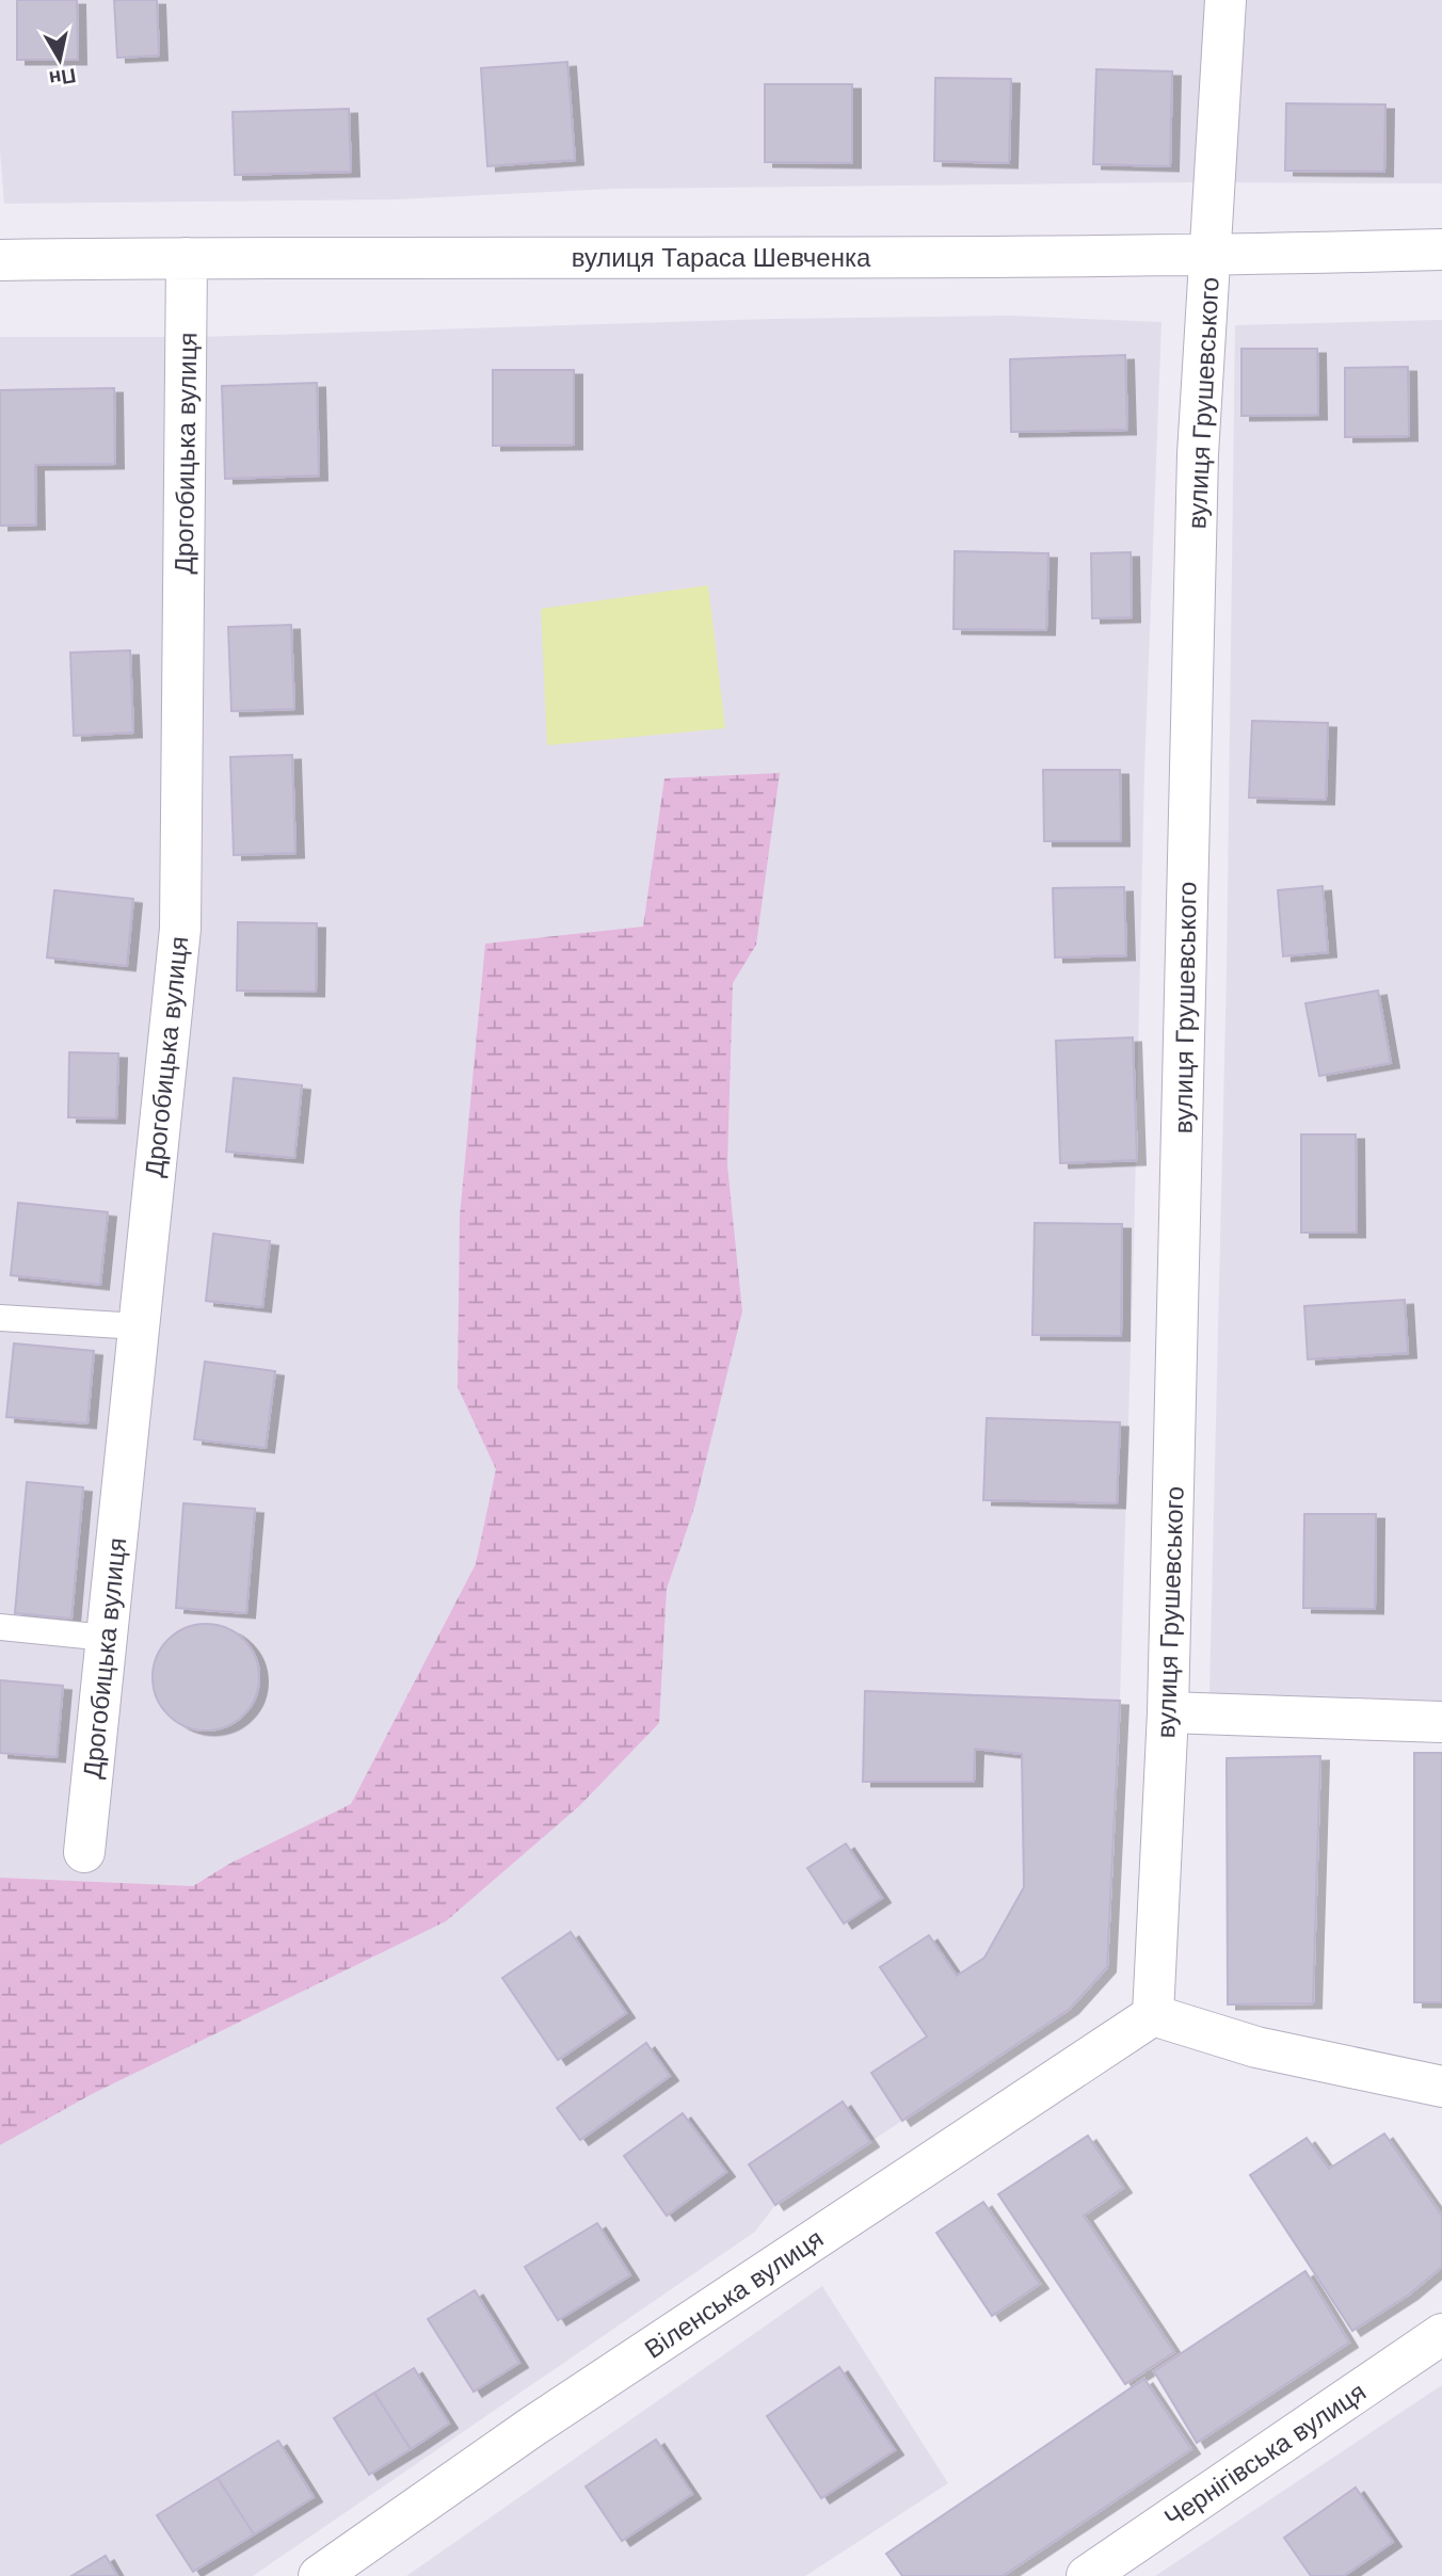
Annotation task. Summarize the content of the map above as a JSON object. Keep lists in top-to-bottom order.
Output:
{
  "streets": {
    "street": [
      "вулиця Тараса Шевченка",
      "вулиця Грушевського",
      "Дрогобицька вулиця",
      "Віленська вулиця",
      "Чернігівська вулиця"
    ]
  },
  "crossings": [
    ["вулиця Тараса Шевченка", "вулиця Грушевського"],
    ["вулиця Тараса Шевченка", "Дрогобицька вулиця"],
    ["вулиця Грушевського", "Віленська вулиця"]
  ],
  "north": "bottom"
}
